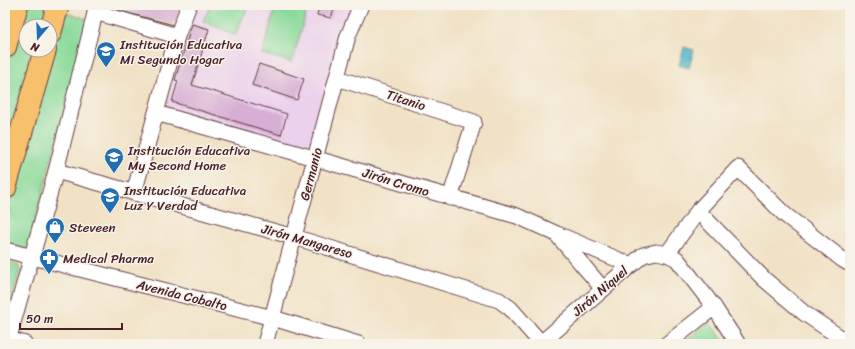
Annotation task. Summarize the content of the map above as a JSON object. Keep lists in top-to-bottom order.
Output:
{
  "streets": {
    "street": [
      "Titanio",
      "Germanio",
      "Jirón Cromo",
      "Jirón Mangareso",
      "Jirón Niquel",
      "Avenida Cobalto"
    ]
  },
  "crossings": [
    ["Titanio", "Germanio"],
    ["Titanio", "Jirón Cromo"],
    ["Germanio", "Jirón Cromo"],
    ["Germanio", "Jirón Mangareso"],
    ["Germanio", "Avenida Cobalto"],
    ["Jirón Cromo", "Jirón Niquel"],
    ["Jirón Mangareso", "Jirón Niquel"]
  ],
  "places": {
    "school or university": ["Institución Educativa Mi Segundo Hogar", "Institución Educativa My Second Home", "Institución Educativa Luz Y Verdad"],
    "shop": ["Steveen"],
    "pharmacy": ["Medical Pharma"]
  },
  "scale_bar": "50 m",
  "north": "bottom"
}
